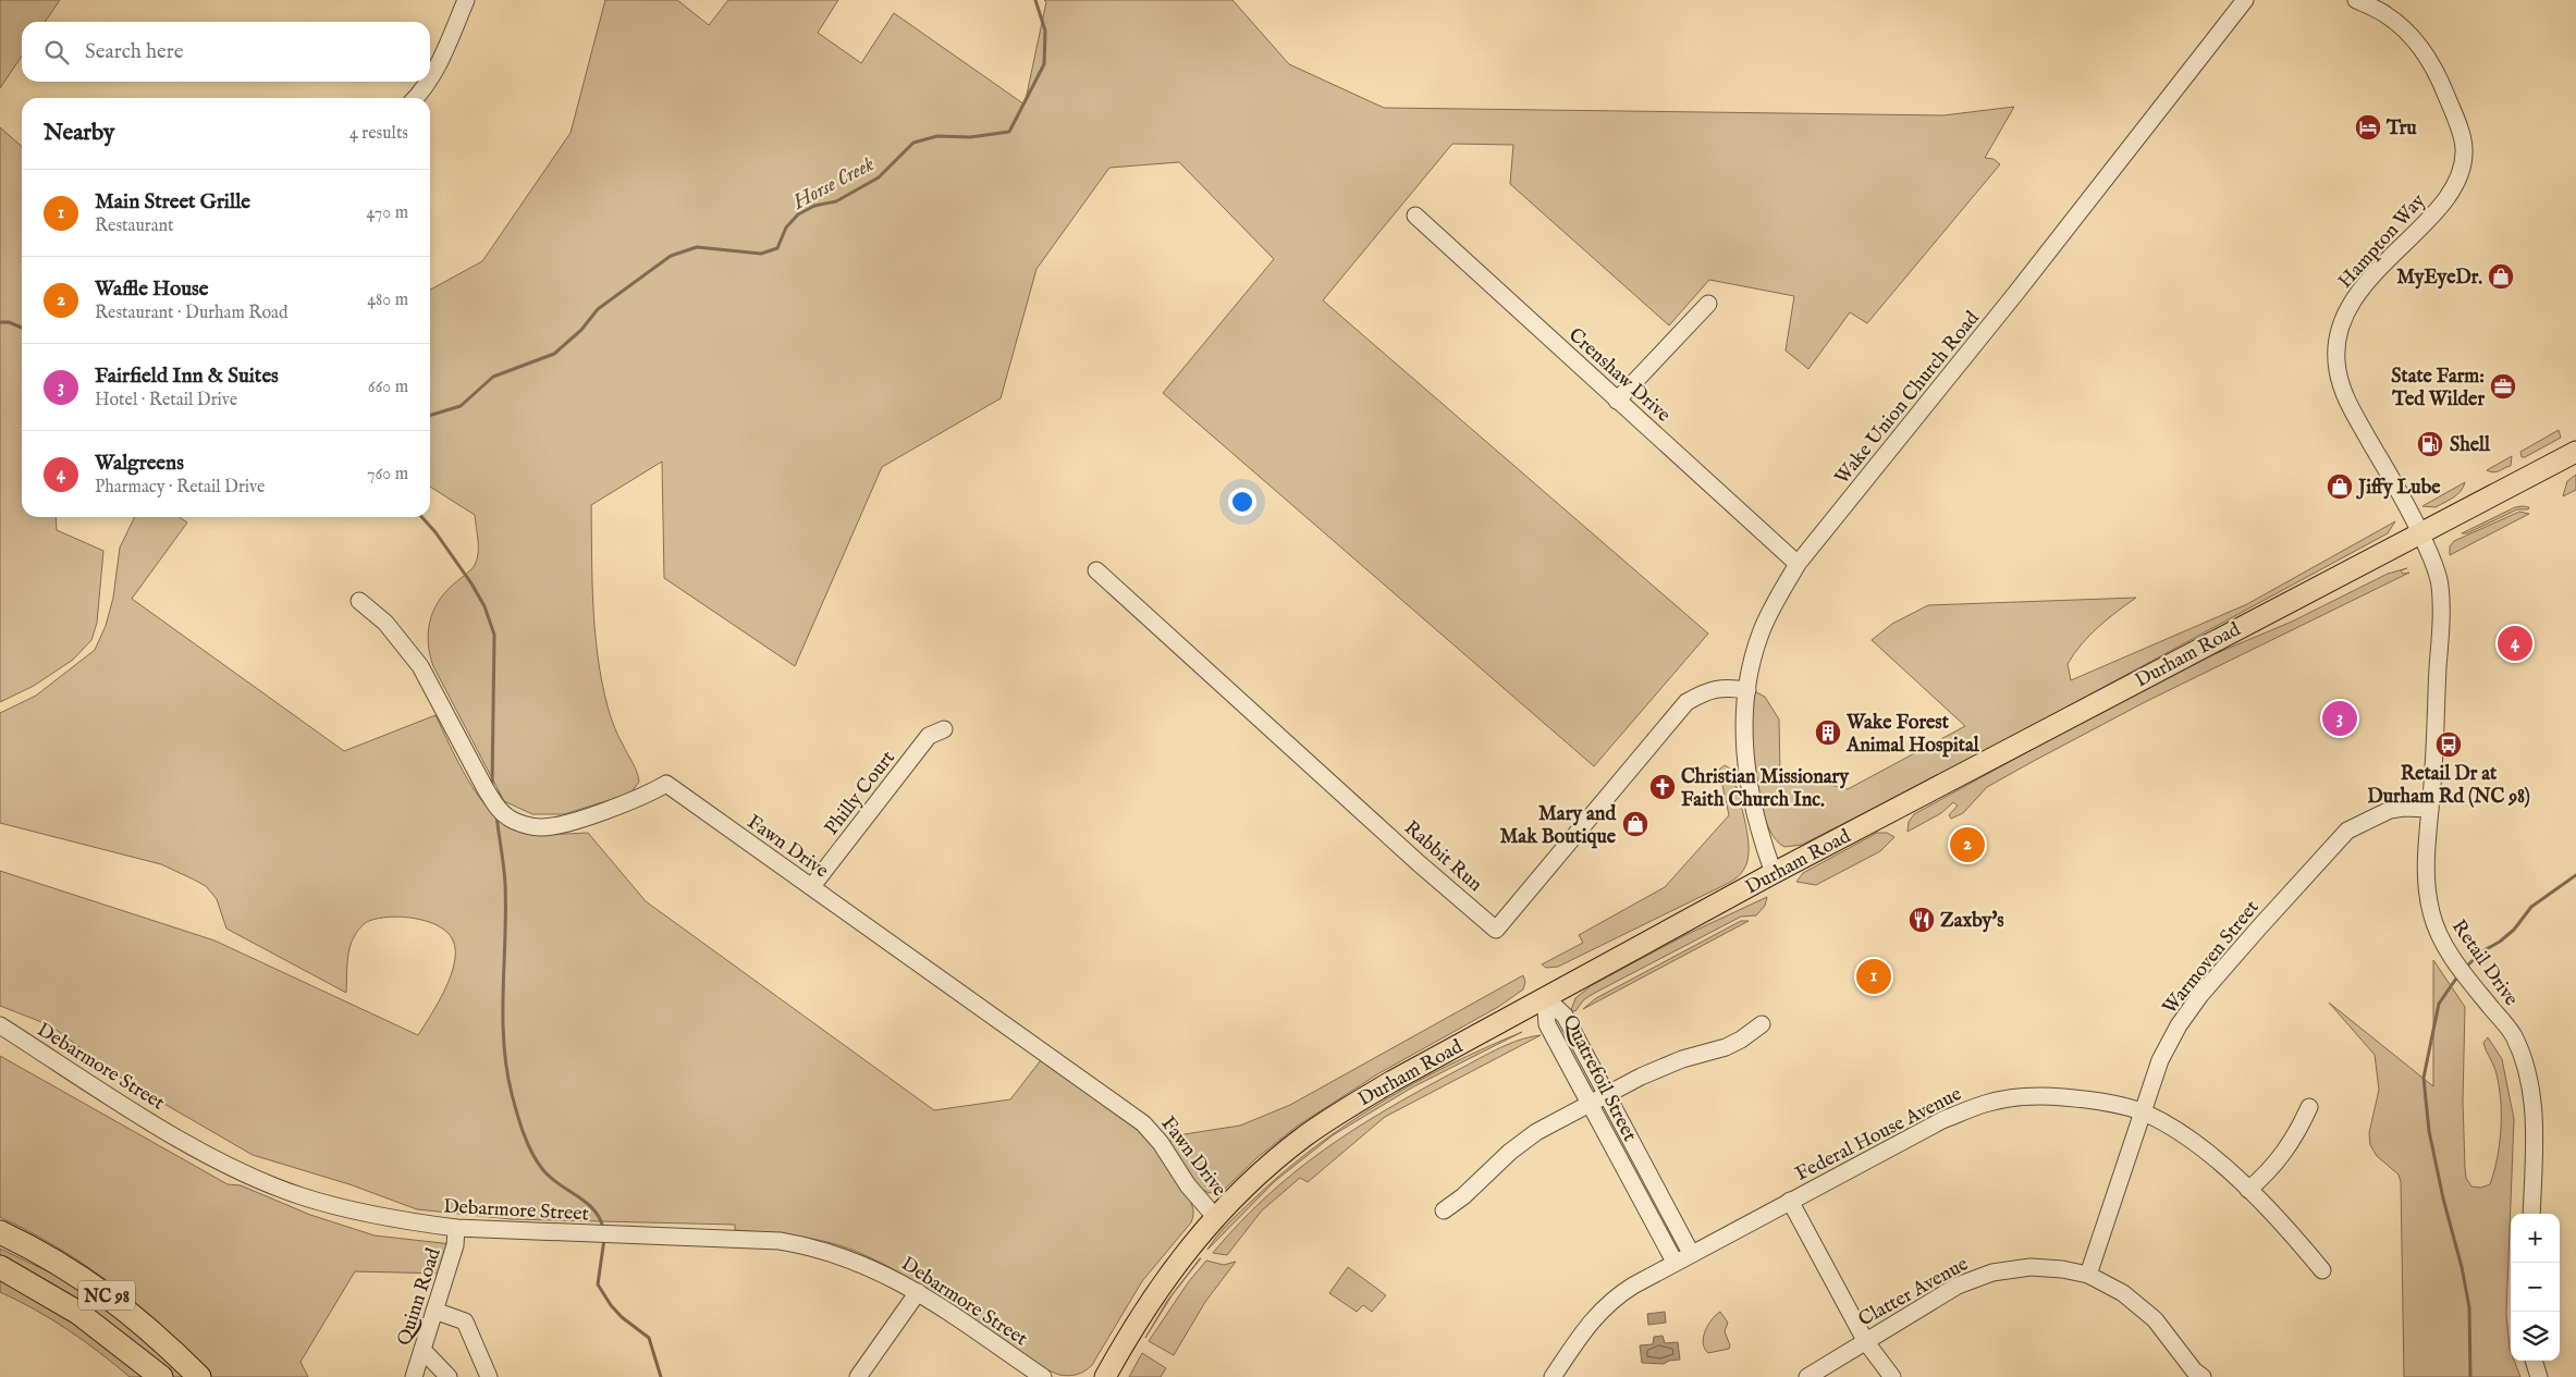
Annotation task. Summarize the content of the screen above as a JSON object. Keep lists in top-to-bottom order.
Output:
{
  "streets": {
    "highway": ["NC 98"],
    "main road": ["Durham Road"],
    "street": [
      "Hampton Way",
      "Crenshaw Drive",
      "Wake Union Church Road",
      "Philly Court",
      "Fawn Drive",
      "Rabbit Run",
      "Warmoven Street",
      "Retail Drive",
      "Debarmore Street",
      "Quatrefoil Street",
      "Federal House Avenue",
      "Clatter Avenue",
      "Quinn Road"
    ]
  },
  "crossings": [
    ["Hampton Way", "Durham Road"],
    ["Hampton Way", "Retail Drive"],
    ["Crenshaw Drive", "Wake Union Church Road"],
    ["Wake Union Church Road", "Durham Road"],
    ["Wake Union Church Road", "Rabbit Run"],
    ["Durham Road", "Fawn Drive"],
    ["Durham Road", "Retail Drive"],
    ["Durham Road", "Quatrefoil Street"],
    ["Philly Court", "Fawn Drive"],
    ["Warmoven Street", "Retail Drive"],
    ["Warmoven Street", "Federal House Avenue"],
    ["Warmoven Street", "Clatter Avenue"],
    ["Debarmore Street", "Quinn Road"],
    ["Quatrefoil Street", "Federal House Avenue"]
  ],
  "water": ["Horse Creek"],
  "places": {
    "hotel": ["Tru"],
    "shop": ["MyEyeDr.", "Jiffy Lube", "Mary and Mak Boutique"],
    "office": ["State Farm: Ted Wilder"],
    "fuel station": ["Shell"],
    "building": ["Wake Forest Animal Hospital"],
    "bus stop": ["Retail Dr at Durham Rd (NC 98)"],
    "church": ["Christian Missionary Faith Church Inc."],
    "restaurant": ["Zaxby's"]
  },
  "page": {
    "search": "Search here",
    "heading": ["Nearby", "4 results"],
    "list": [
      {
        "mark": "1",
        "name": "Main Street Grille",
        "note": "Restaurant",
        "value": "470 m"
      },
      {
        "mark": "2",
        "name": "Waffle House",
        "note": "Restaurant · Durham Road",
        "value": "480 m"
      },
      {
        "mark": "3",
        "name": "Fairfield Inn & Suites",
        "note": "Hotel · Retail Drive",
        "value": "660 m"
      },
      {
        "mark": "4",
        "name": "Walgreens",
        "note": "Pharmacy · Retail Drive",
        "value": "760 m"
      }
    ],
    "pins": [
      "4",
      "3",
      "2",
      "1"
    ],
    "map_buttons": ["+", "−"]
  }
}
